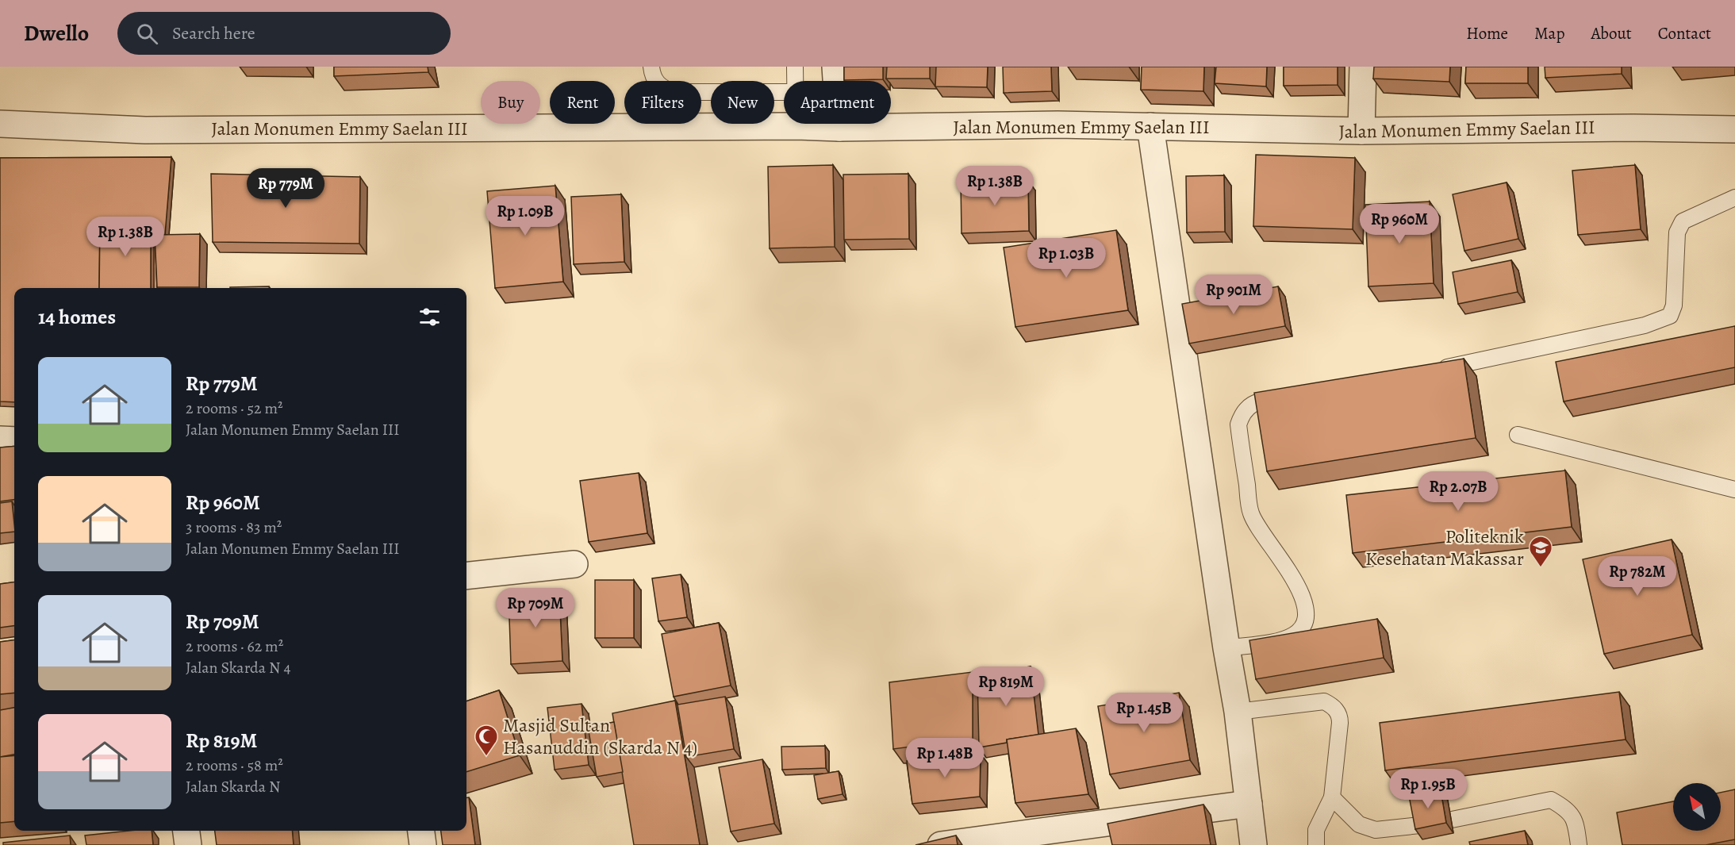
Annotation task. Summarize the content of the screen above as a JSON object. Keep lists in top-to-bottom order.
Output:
{
  "streets": {
    "street": ["Jalan Monumen Emmy Saelan III"]
  },
  "places": {
    "school or university": ["Politeknik Kesehatan Makassar"],
    "mosque": ["Masjid Sultan Hasanuddin (Skarda N 4)"]
  },
  "north": "top left",
  "page": {
    "header": "Dwello",
    "search": "Search here",
    "nav": [
      "Home",
      "Map",
      "About",
      "Contact"
    ],
    "chip": [
      "Buy",
      "Rent",
      "Filters",
      "New",
      "Apartment"
    ],
    "price": [
      "Rp 1.38B",
      "Rp 779M",
      "Rp 1.09B",
      "Rp 960M",
      "Rp 1.38B",
      "Rp 1.03B",
      "Rp 901M",
      "Rp 2.07B",
      "Rp 782M",
      "Rp 709M",
      "Rp 819M",
      "Rp 1.45B",
      "Rp 1.48B",
      "Rp 1.95B"
    ],
    "heading": "14 homes",
    "list": [
      {
        "name": "Rp 779M",
        "note": "2 rooms · 52 m² · Jalan Monumen Emmy Saelan III"
      },
      {
        "name": "Rp 960M",
        "note": "3 rooms · 83 m² · Jalan Monumen Emmy Saelan III"
      },
      {
        "name": "Rp 709M",
        "note": "2 rooms · 62 m² · Jalan Skarda N 4"
      },
      {
        "name": "Rp 819M",
        "note": "2 rooms · 58 m² · Jalan Skarda N"
      }
    ]
  }
}
